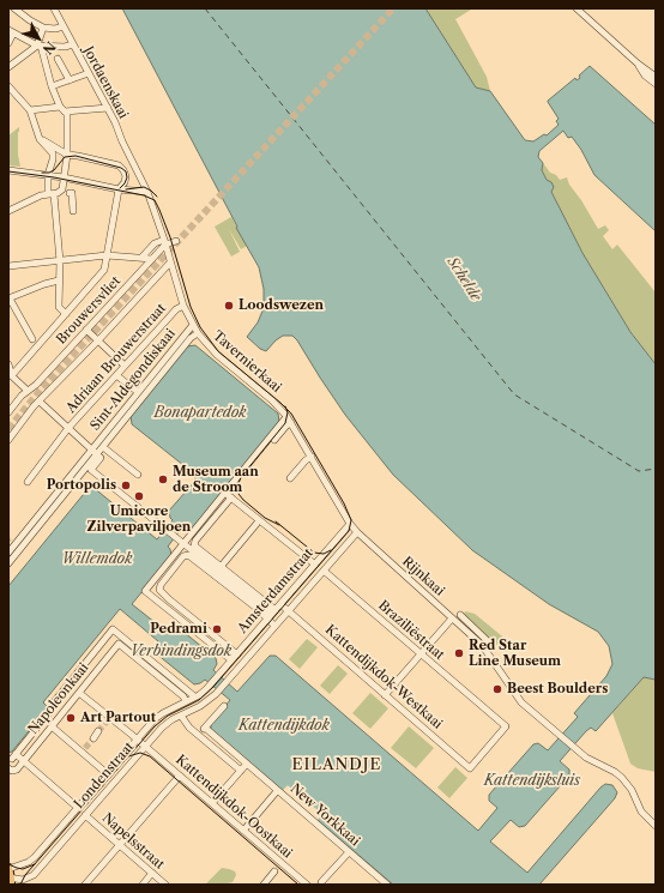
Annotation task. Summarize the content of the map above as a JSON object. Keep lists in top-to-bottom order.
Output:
{
  "streets": {
    "street": [
      "Jordaenskaai",
      "Brouwersvliet",
      "Adriaan Brouwerstraat",
      "Tavernierkaai",
      "Sint-Aldegondiskaai",
      "Rijnkaai",
      "Amsterdamstraat",
      "Braziliëstraat",
      "Kattendijkdok-Westkaai",
      "Napoleonkaai",
      "Londenstraat",
      "Kattendijkdok-Oostkaai",
      "New Yorkkaai",
      "Napelsstraat"
    ]
  },
  "crossings": [
    ["Jordaenskaai", "Tavernierkaai"],
    ["Brouwersvliet", "Tavernierkaai"],
    ["Adriaan Brouwerstraat", "Tavernierkaai"],
    ["Tavernierkaai", "Sint-Aldegondiskaai"],
    ["Tavernierkaai", "Rijnkaai"],
    ["Rijnkaai", "Amsterdamstraat"],
    ["Amsterdamstraat", "Braziliëstraat"],
    ["Amsterdamstraat", "Kattendijkdok-Westkaai"],
    ["Amsterdamstraat", "Londenstraat"],
    ["Braziliëstraat", "Kattendijkdok-Westkaai"],
    ["Napoleonkaai", "Londenstraat"],
    ["Napoleonkaai", "Kattendijkdok-Oostkaai"],
    ["Londenstraat", "Kattendijkdok-Oostkaai"],
    ["Londenstraat", "New Yorkkaai"],
    ["Londenstraat", "Napelsstraat"]
  ],
  "districts": ["EILANDJE"],
  "water": [
    "Schelde",
    "Bonapartedok",
    "Willemdok",
    "Verbindingsdok",
    "Kattendijkdok",
    "Kattendijksluis"
  ],
  "places": [
    "Loodswezen",
    "Museum aan de Stroom",
    "Portopolis",
    "Umicore Zilverpaviljoen",
    "Pedrami",
    "Red Star Line Museum",
    "Beest Boulders",
    "Art Partout"
  ],
  "north": "bottom right"
}
